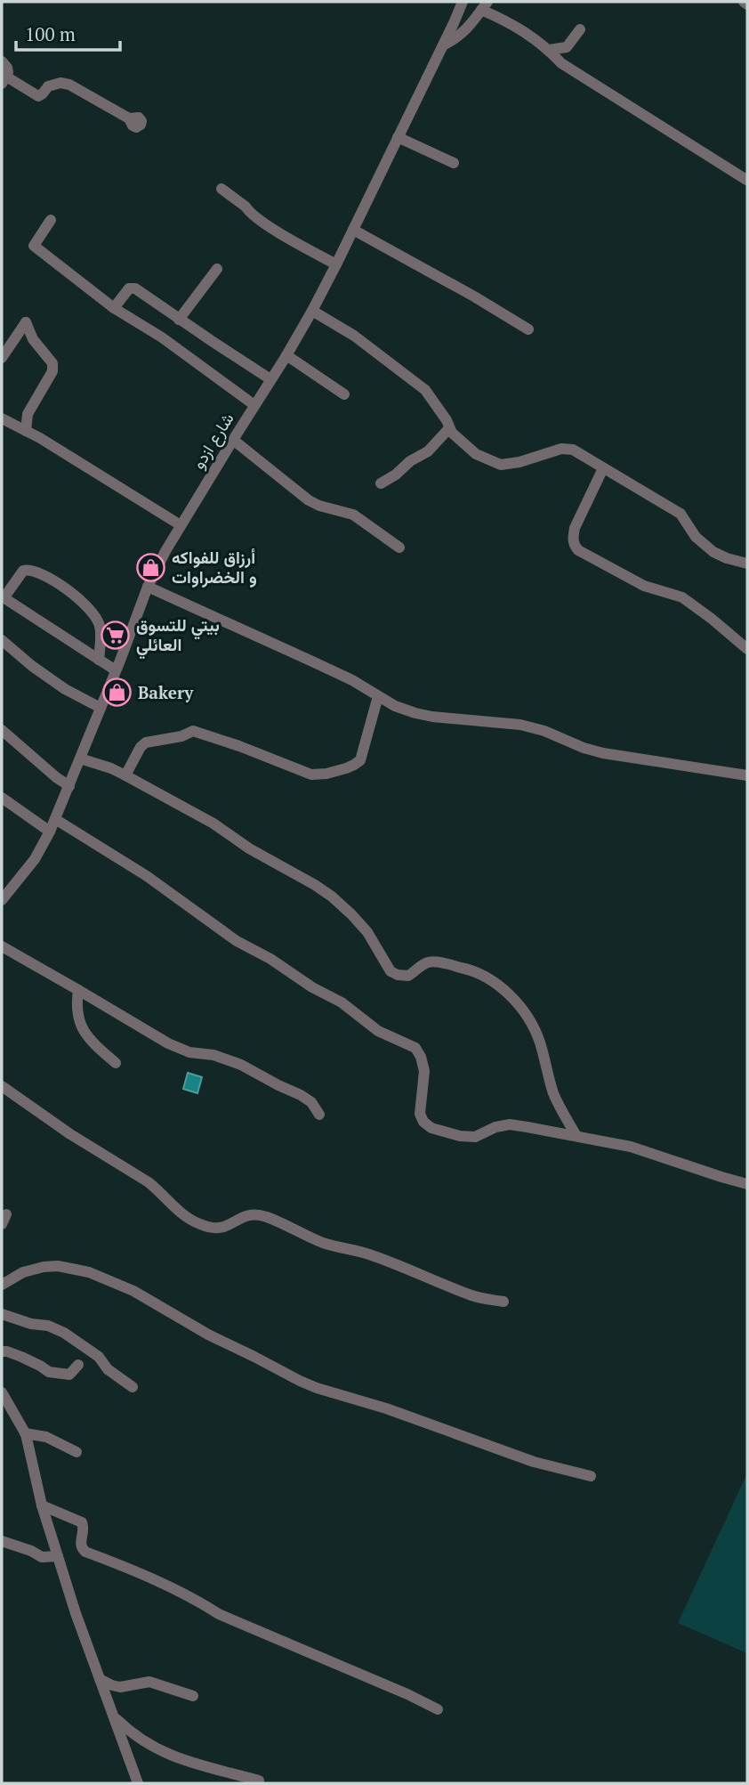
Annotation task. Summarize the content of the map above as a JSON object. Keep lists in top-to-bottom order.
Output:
{
  "streets": {
    "street": ["شارع ازدو"]
  },
  "places": {
    "shop": ["أرزاق للفواكه و الخضراوات", "Bakery"],
    "supermarket": ["بيتي للتسوق العائلي"]
  },
  "scale_bar": "100 m"
}
